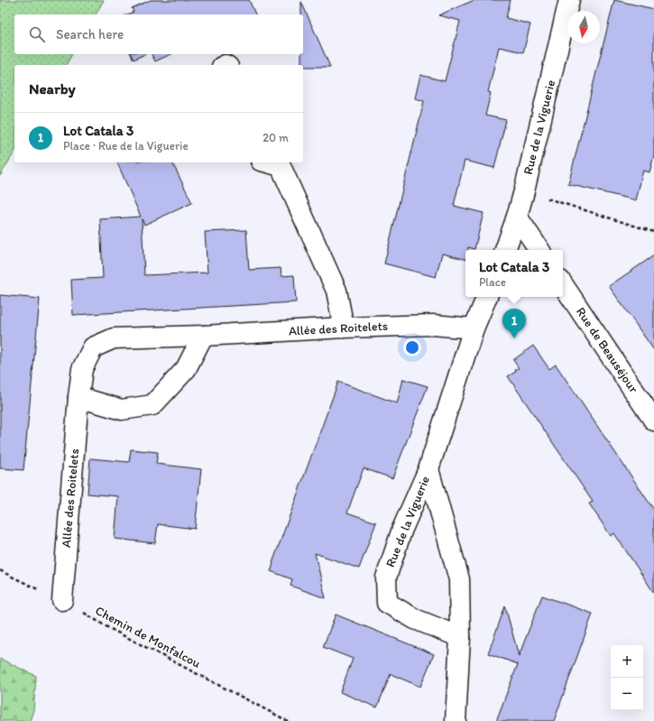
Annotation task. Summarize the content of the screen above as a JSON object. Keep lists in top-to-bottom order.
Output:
{
  "streets": {
    "street": ["Rue de la Viguerie", "Allée des Roitelets", "Rue de Beauséjour"],
    "path": ["Chemin de Monfalcou"]
  },
  "crossings": [
    ["Rue de la Viguerie", "Allée des Roitelets"],
    ["Allée des Roitelets", "Chemin de Monfalcou"]
  ],
  "north": "bottom",
  "page": {
    "search": "Search here",
    "heading": "Nearby",
    "list": [
      {
        "mark": "1",
        "name": "Lot Catala 3",
        "note": "Place · Rue de la Viguerie",
        "value": "20 m"
      }
    ],
    "popup": ["Lot Catala 3", "Place"],
    "pins": "1",
    "map_buttons": ["+", "−"]
  }
}
